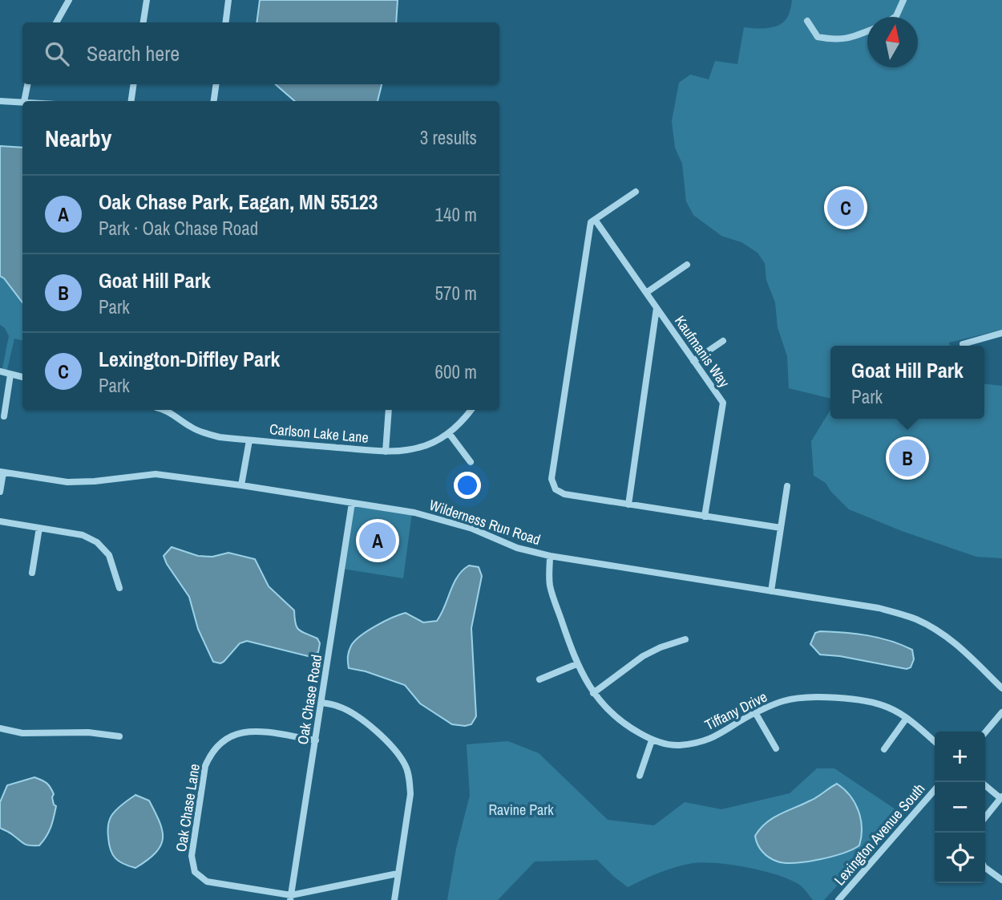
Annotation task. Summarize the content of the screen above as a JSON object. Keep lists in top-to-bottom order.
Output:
{
  "streets": {
    "street": [
      "Kaufmanis Way",
      "Carlson Lake Lane",
      "Wilderness Run Road",
      "Oak Chase Road",
      "Tiffany Drive",
      "Oak Chase Lane",
      "Lexington Avenue South"
    ]
  },
  "crossings": [
    ["Wilderness Run Road", "Oak Chase Road"],
    ["Wilderness Run Road", "Tiffany Drive"],
    ["Oak Chase Road", "Oak Chase Lane"]
  ],
  "parks": ["Ravine Park"],
  "north": "top",
  "page": {
    "search": "Search here",
    "heading": ["Nearby", "3 results"],
    "list": [
      {
        "mark": "A",
        "name": "Oak Chase Park, Eagan, MN 55123",
        "note": "Park · Oak Chase Road",
        "value": "140 m"
      },
      {
        "mark": "B",
        "name": "Goat Hill Park",
        "note": "Park",
        "value": "570 m"
      },
      {
        "mark": "C",
        "name": "Lexington-Diffley Park",
        "note": "Park",
        "value": "600 m"
      }
    ],
    "pins": ["C", "B", "A"],
    "popup": ["Goat Hill Park", "Park"],
    "map_buttons": ["+", "−"]
  }
}
